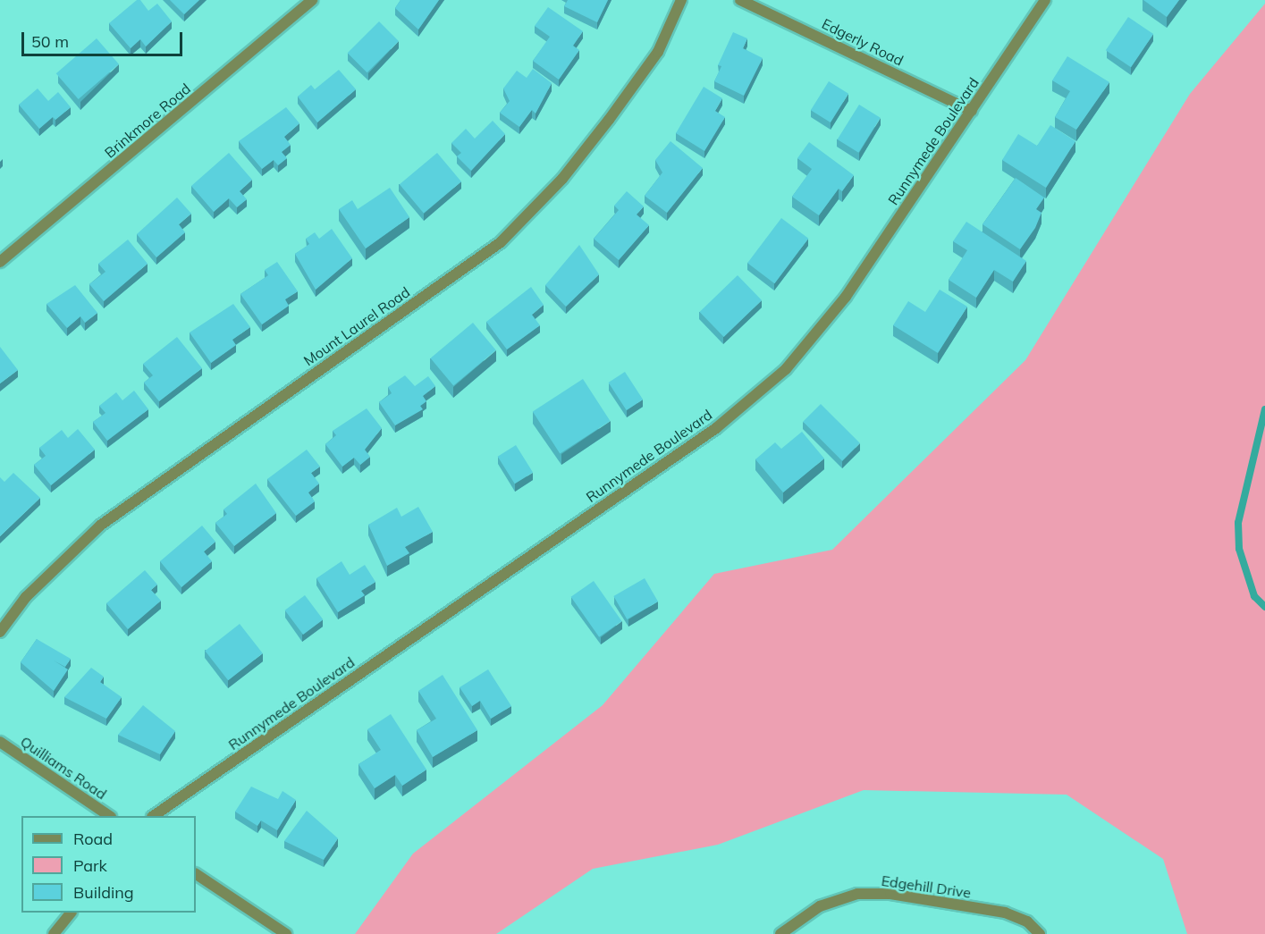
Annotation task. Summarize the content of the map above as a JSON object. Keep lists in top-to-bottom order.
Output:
{
  "streets": {
    "street": [
      "Edgerly Road",
      "Brinkmore Road",
      "Runnymede Boulevard",
      "Mount Laurel Road",
      "Quilliams Road",
      "Edgehill Drive"
    ]
  },
  "crossings": [
    ["Edgerly Road", "Runnymede Boulevard"]
  ],
  "legend": ["Road", "Park", "Building"],
  "scale_bar": "50 m"
}
